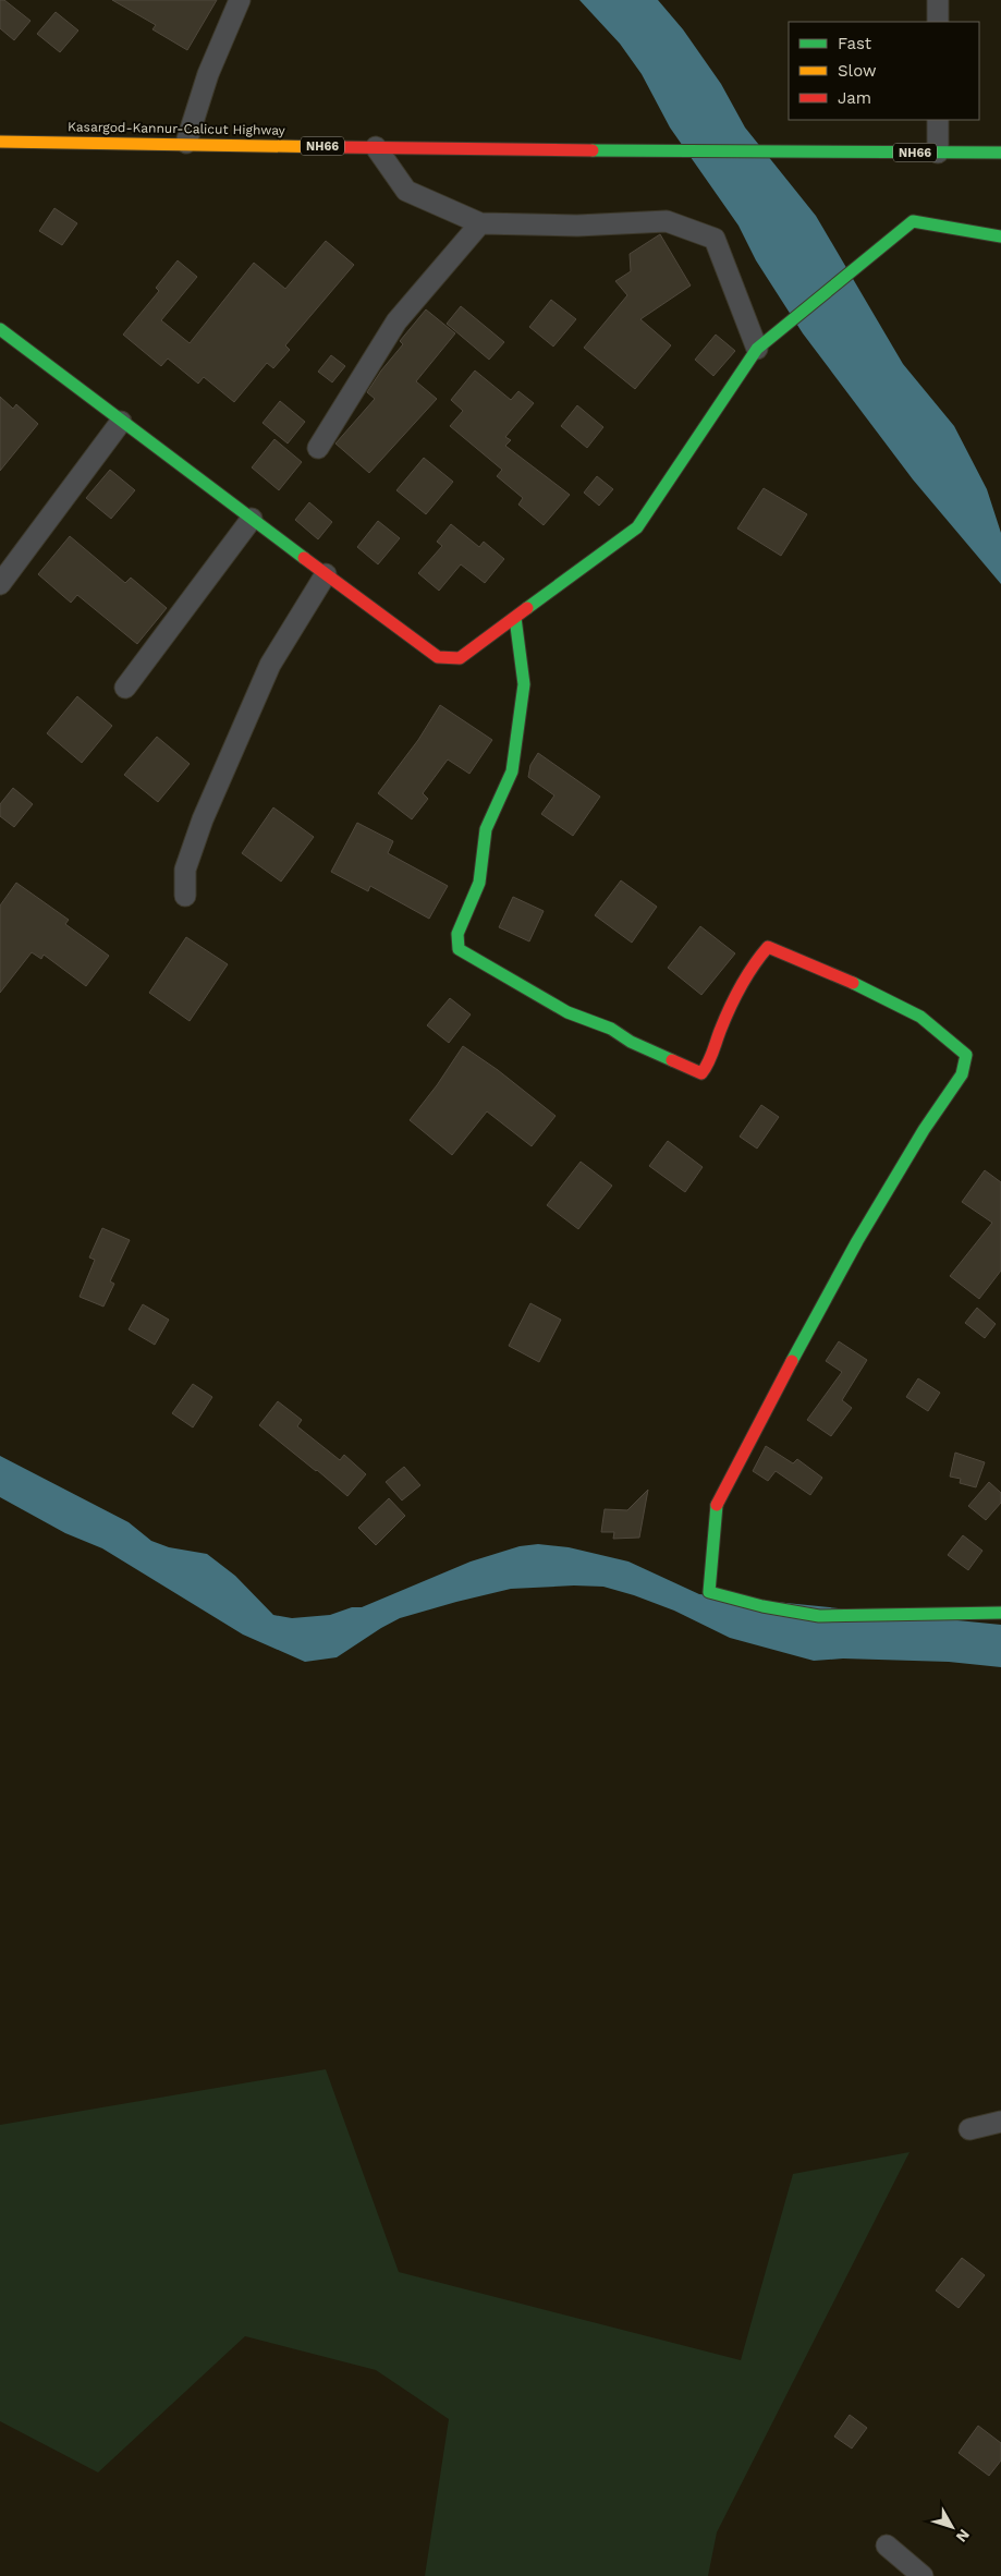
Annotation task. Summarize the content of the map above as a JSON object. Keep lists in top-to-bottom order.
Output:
{
  "streets": {
    "main road": ["Kasargod-Kannur-Calicut Highway", "NH66"]
  },
  "crossings": [
    ["Kasargod-Kannur-Calicut Highway", "NH66"]
  ],
  "legend": ["Fast", "Slow", "Jam"],
  "north": "bottom right"
}
